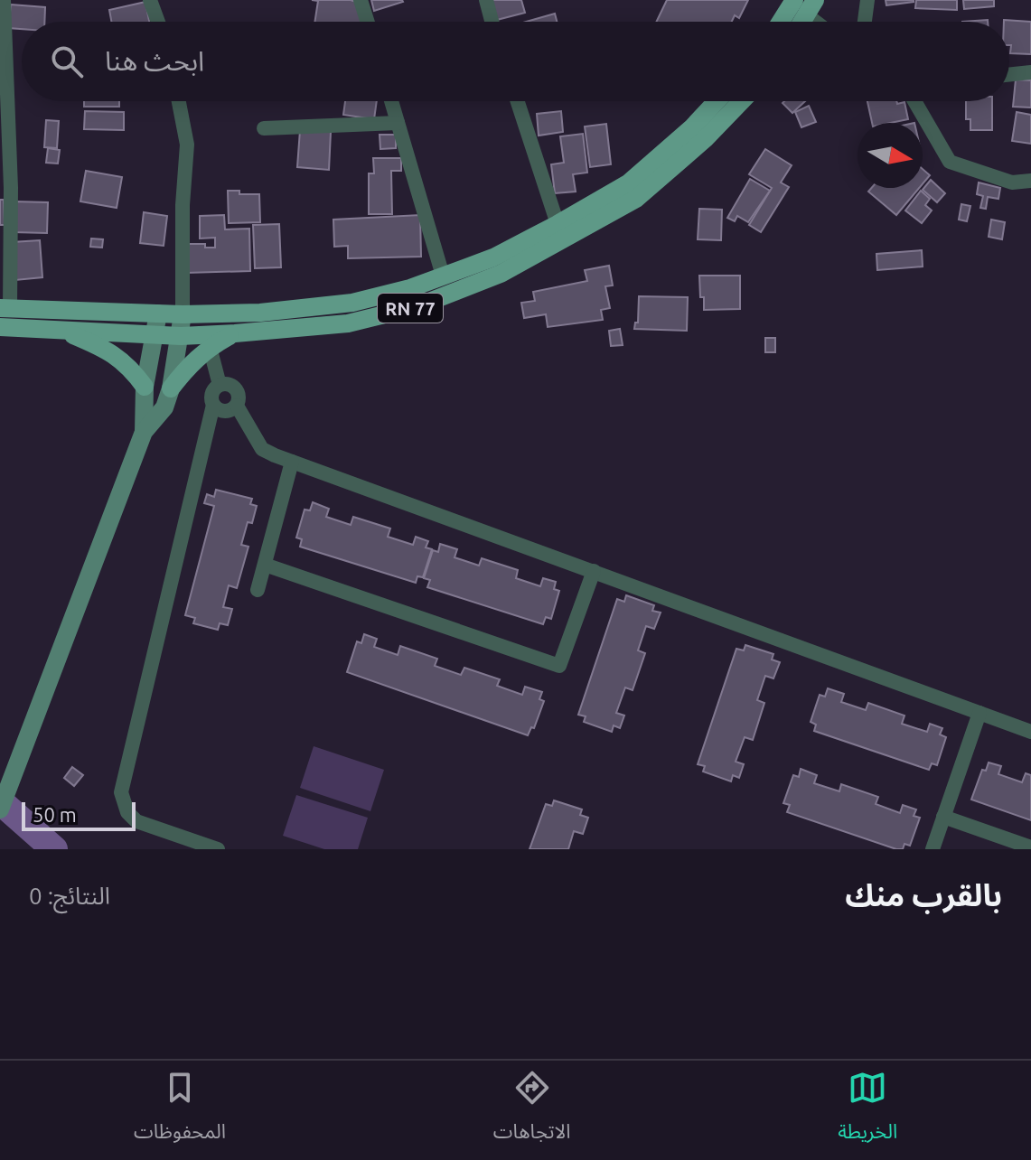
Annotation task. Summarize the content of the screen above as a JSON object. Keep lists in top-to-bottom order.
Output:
{
  "streets": {
    "main road": ["RN 77"]
  },
  "scale_bar": "50 m",
  "north": "right",
  "page": {
    "search": "ابحث هنا",
    "scale": "50 m",
    "heading": ["بالقرب منك", "النتائج: 0"],
    "nav": ["الخريطة", "الاتجاهات", "المحفوظات"]
  }
}
